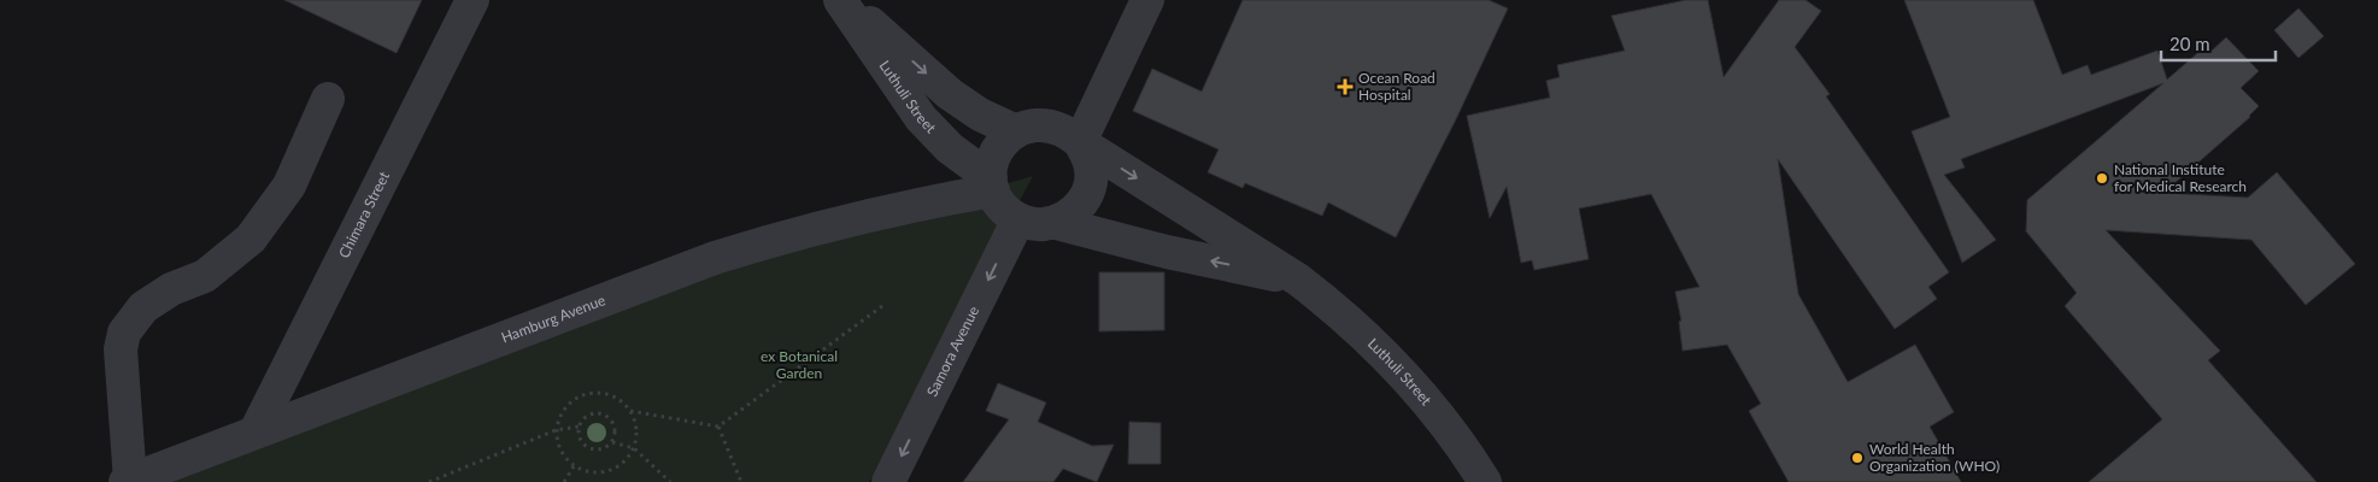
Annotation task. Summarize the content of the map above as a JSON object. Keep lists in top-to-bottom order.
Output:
{
  "streets": {
    "street": [
      "Luthuli Street",
      "Chimara Street",
      "Hamburg Avenue",
      "Samora Avenue"
    ]
  },
  "crossings": [
    ["Luthuli Street", "Hamburg Avenue"],
    ["Luthuli Street", "Samora Avenue"],
    ["Chimara Street", "Hamburg Avenue"],
    ["Hamburg Avenue", "Samora Avenue"]
  ],
  "one_way": ["Samora Avenue"],
  "parks": ["ex Botanical Garden"],
  "places": {
    "health": ["Ocean Road Hospital"],
    "other": ["National Institute for Medical Research", "World Health Organization (WHO)"]
  },
  "scale_bar": "20 m"
}
